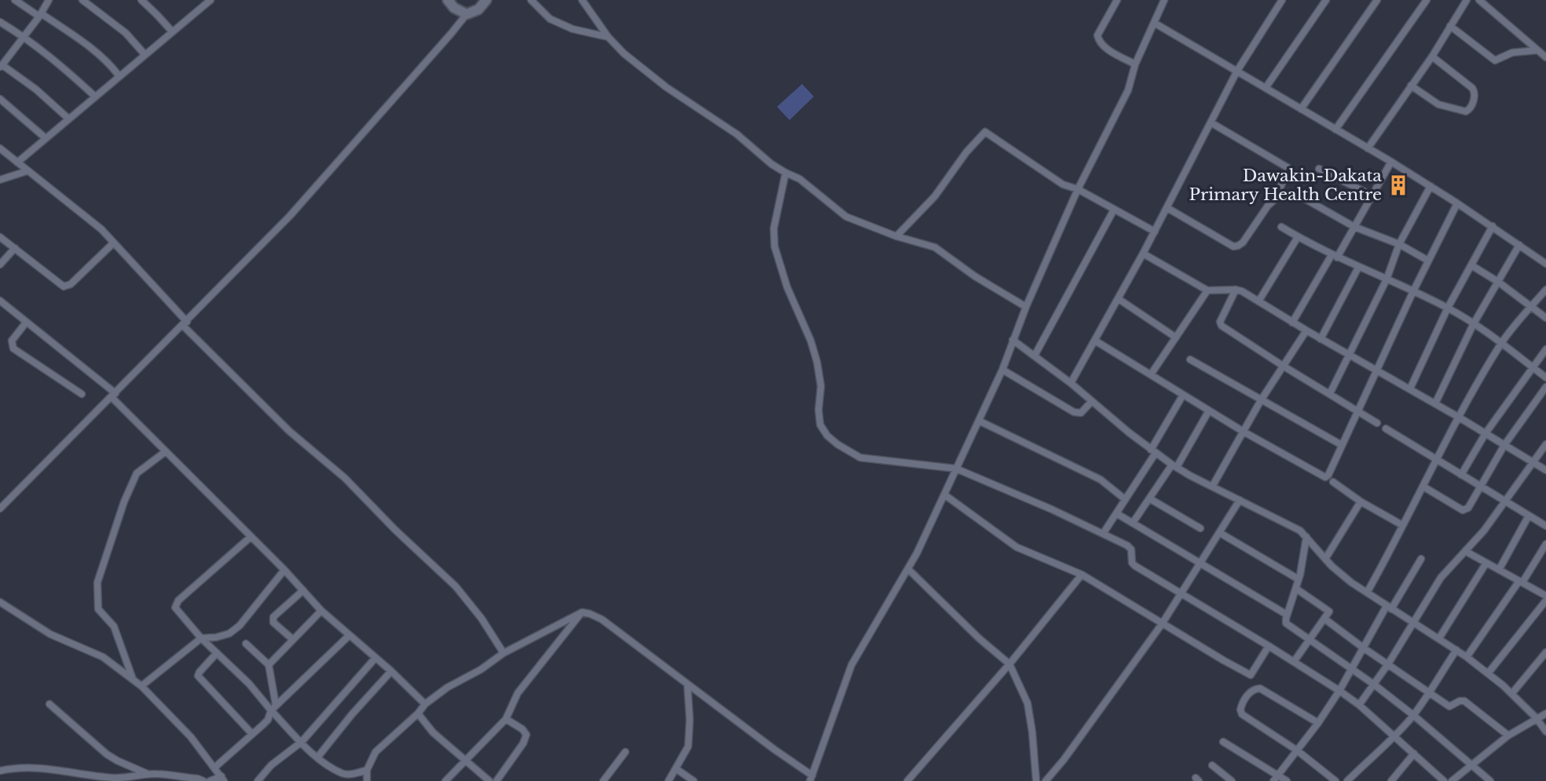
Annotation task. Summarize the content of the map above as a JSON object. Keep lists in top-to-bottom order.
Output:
{
  "places": {
    "building": ["Dawakin-Dakata Primary Health Centre"]
  }
}
